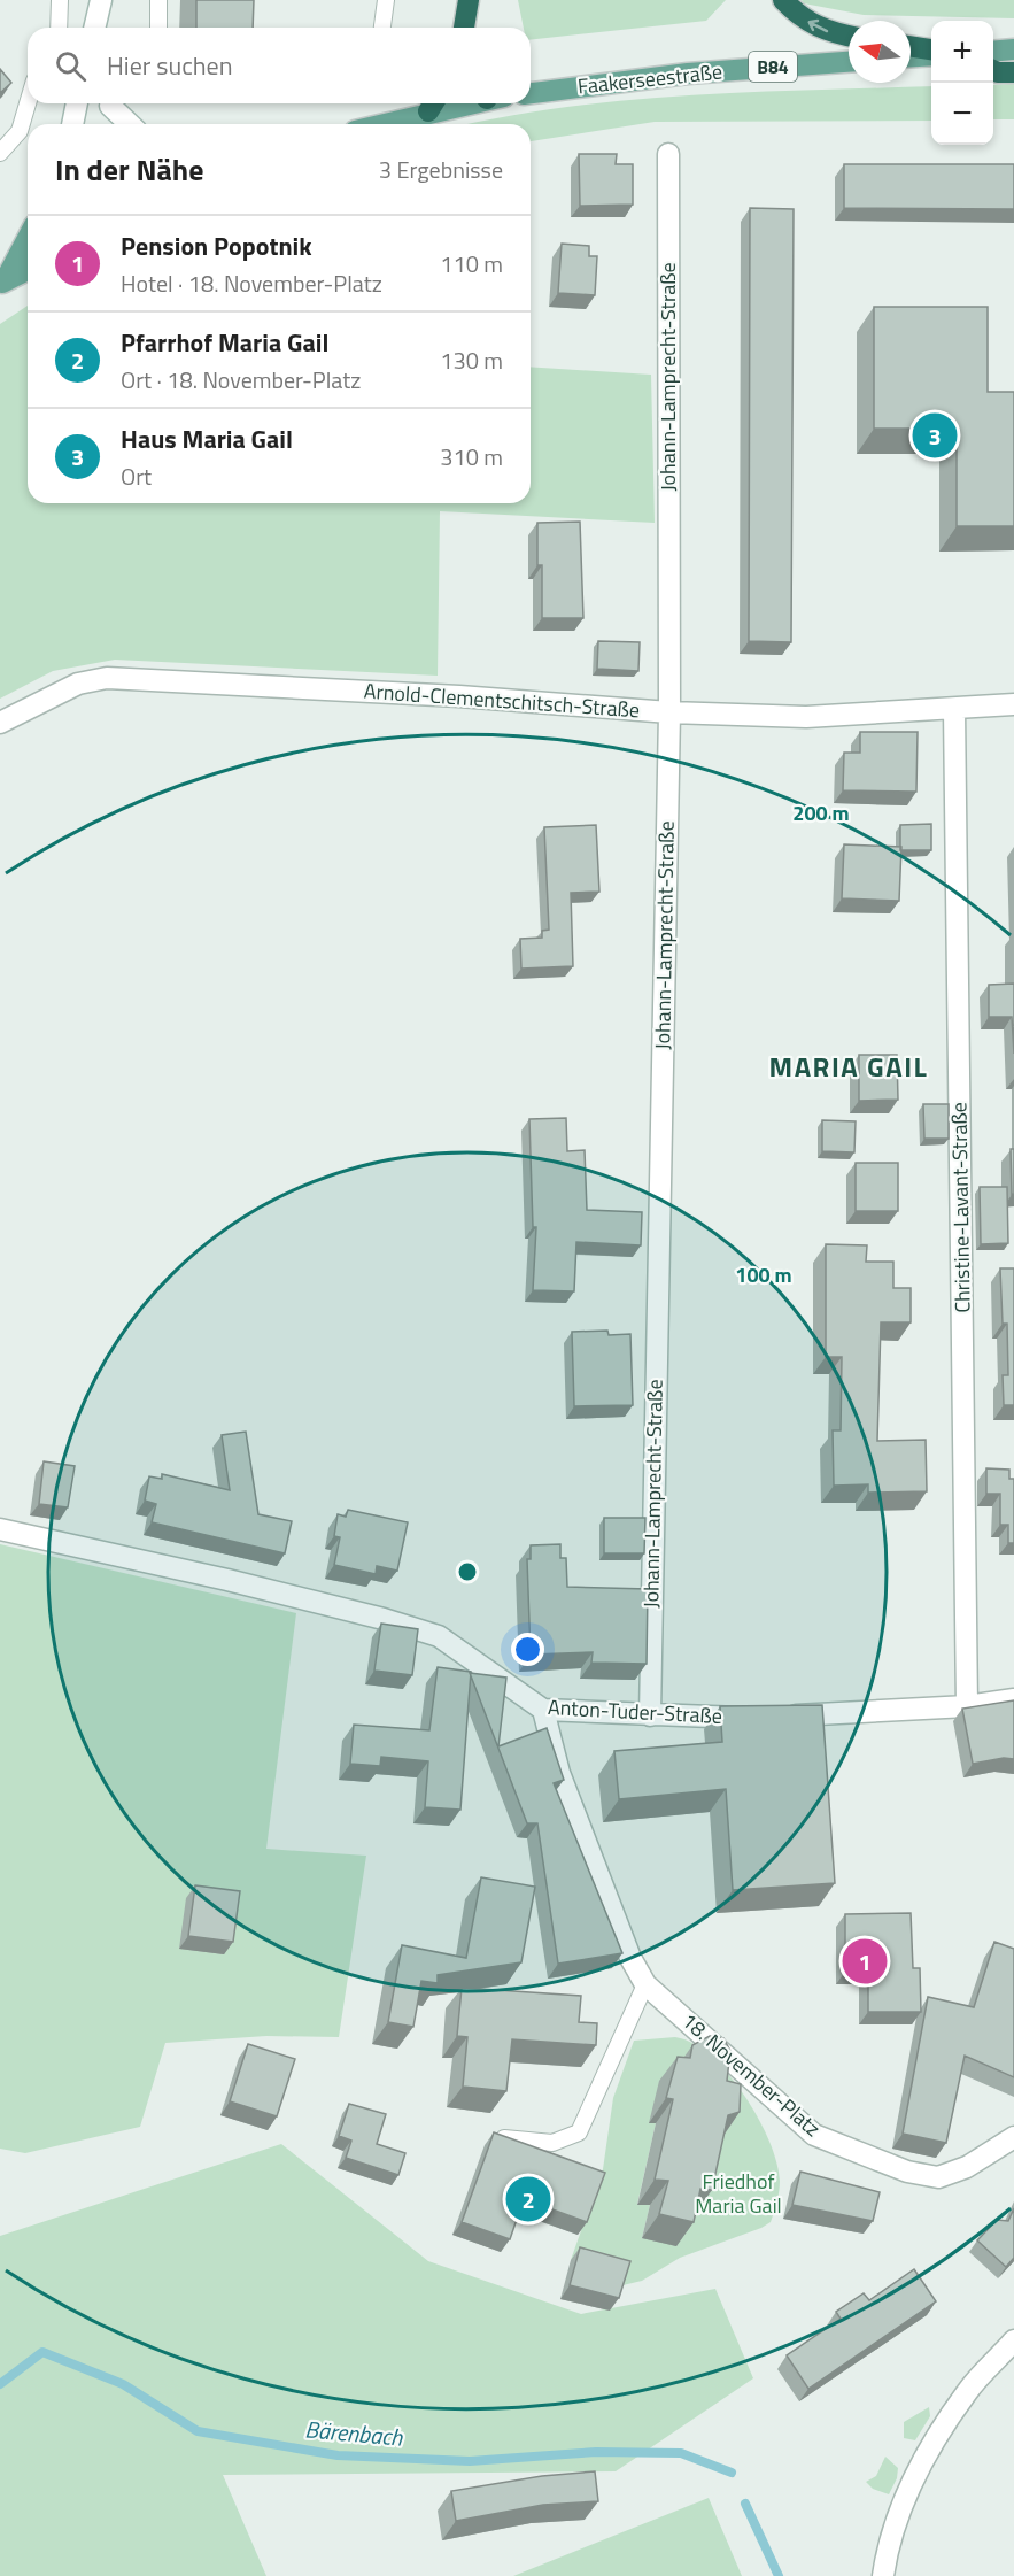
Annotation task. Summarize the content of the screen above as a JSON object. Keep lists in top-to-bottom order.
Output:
{
  "streets": {
    "main road": ["B84", "Faakerseestraße"],
    "street": [
      "Johann-Lamprecht-Straße",
      "Arnold-Clementschitsch-Straße",
      "Christine-Lavant-Straße",
      "Anton-Tuder-Straße",
      "18. November-Platz"
    ]
  },
  "crossings": [
    ["Johann-Lamprecht-Straße", "Arnold-Clementschitsch-Straße"],
    ["Johann-Lamprecht-Straße", "Anton-Tuder-Straße"],
    ["Arnold-Clementschitsch-Straße", "Christine-Lavant-Straße"],
    ["Christine-Lavant-Straße", "Anton-Tuder-Straße"],
    ["Anton-Tuder-Straße", "18. November-Platz"]
  ],
  "districts": ["MARIA GAIL"],
  "water": ["Bärenbach"],
  "parks": ["Friedhof Maria Gail"],
  "north": "left",
  "page": {
    "map_buttons": ["+", "−"],
    "search": "Hier suchen",
    "heading": ["In der Nähe", "3 Ergebnisse"],
    "list": [
      {
        "mark": "1",
        "name": "Pension Popotnik",
        "note": "Hotel · 18. November-Platz",
        "value": "110 m"
      },
      {
        "mark": "2",
        "name": "Pfarrhof Maria Gail",
        "note": "Ort · 18. November-Platz",
        "value": "130 m"
      },
      {
        "mark": "3",
        "name": "Haus Maria Gail",
        "note": "Ort",
        "value": "310 m"
      }
    ],
    "pins": ["3", "1", "2"]
  },
  "rings": ["200 m", "100 m"]
}
